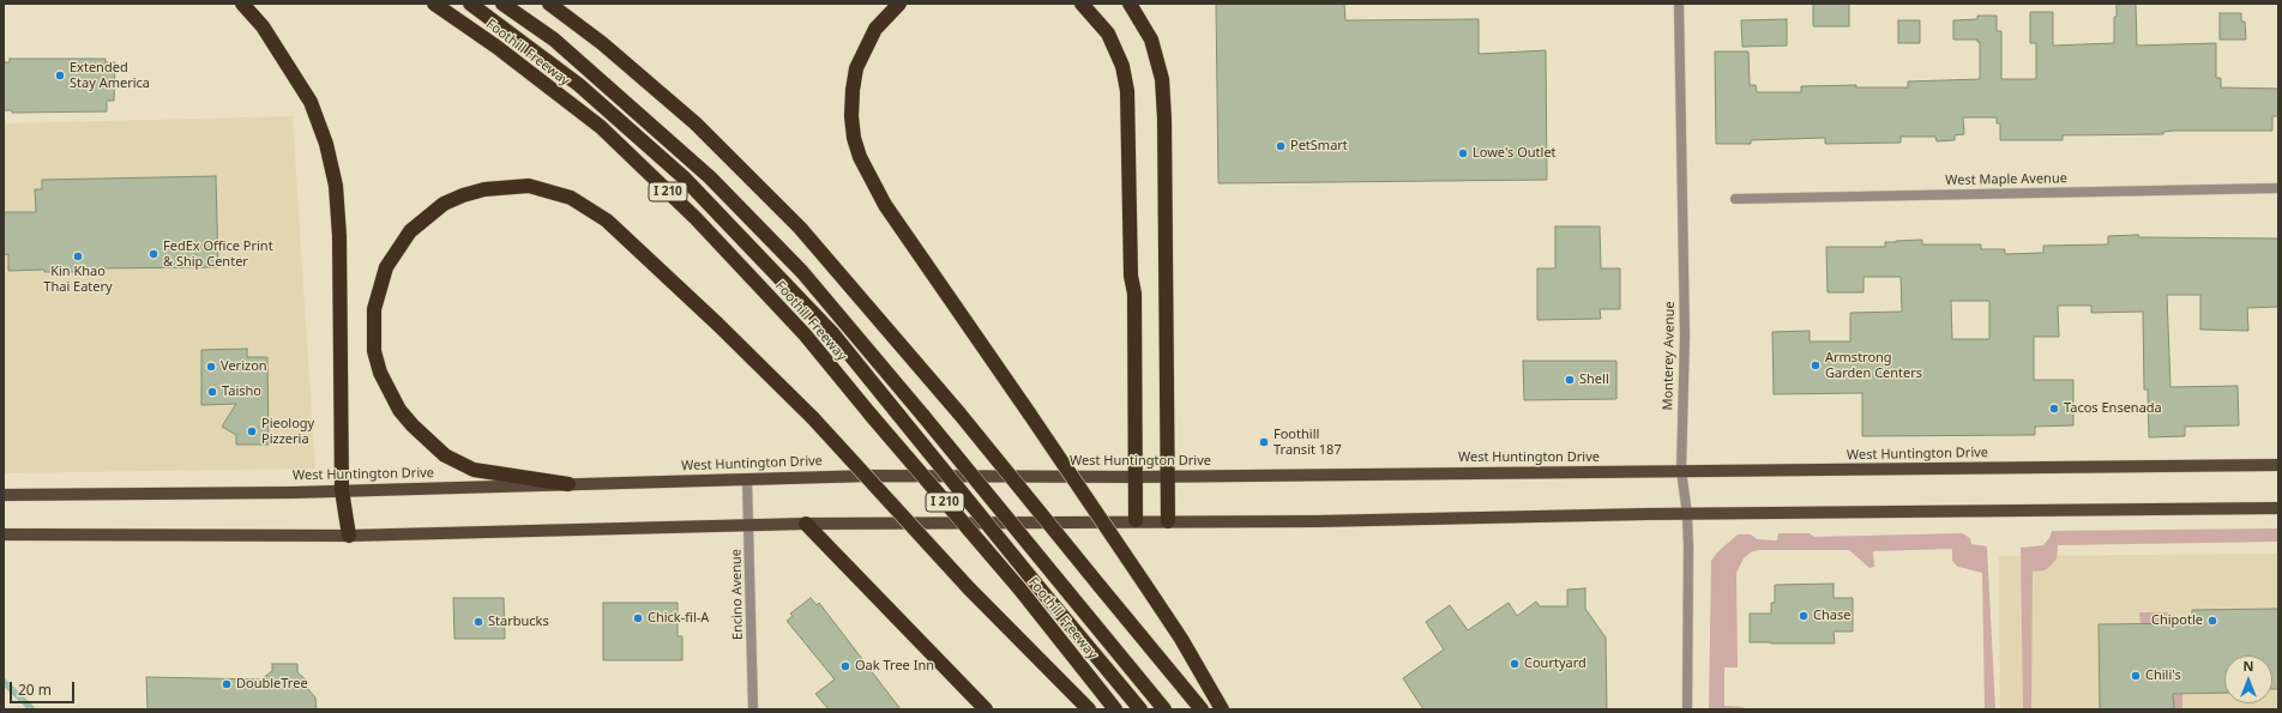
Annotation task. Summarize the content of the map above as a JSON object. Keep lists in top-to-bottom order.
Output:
{
  "streets": {
    "highway": ["Foothill Freeway", "I 210"],
    "main road": ["West Huntington Drive"],
    "street": ["West Maple Avenue", "Monterey Avenue", "Encino Avenue"]
  },
  "crossings": [
    ["Monterey Avenue", "West Huntington Drive"],
    ["West Huntington Drive", "Encino Avenue"]
  ],
  "places": [
    "Extended Stay America",
    "PetSmart",
    "Lowe's Outlet",
    "FedEx Office Print & Ship Center",
    "Kin Khao Thai Eatery",
    "Armstrong Garden Centers",
    "Verizon",
    "Shell",
    "Taisho",
    "Tacos Ensenada",
    "Pieology Pizzeria",
    "Foothill Transit 187",
    "Chase",
    "Chick-fil-A",
    "Chipotle",
    "Starbucks",
    "Courtyard",
    "Oak Tree Inn",
    "Chili's",
    "DoubleTree"
  ],
  "scale_bar": "20 m",
  "north": "top"
}
